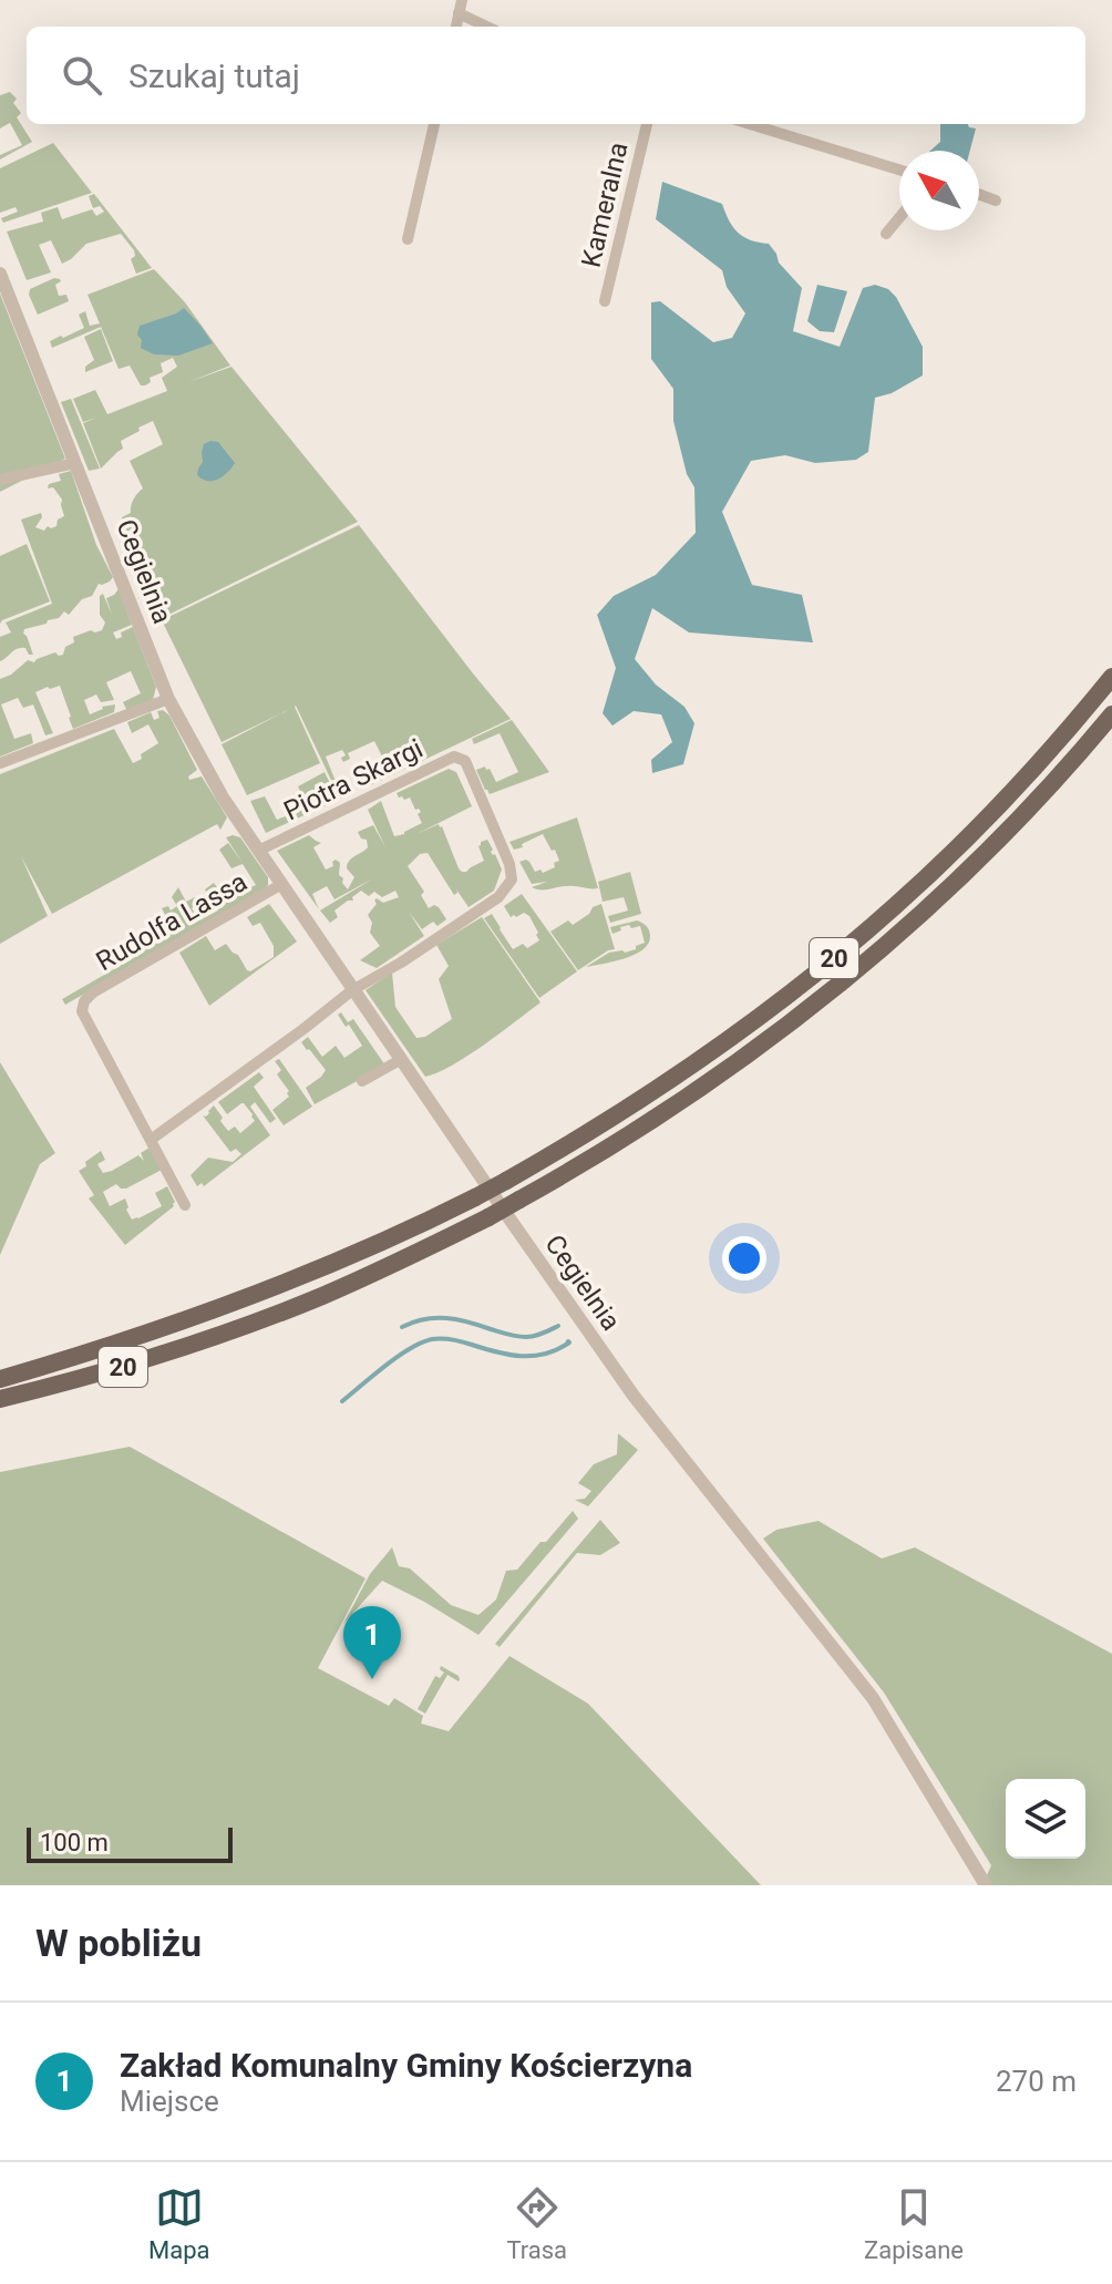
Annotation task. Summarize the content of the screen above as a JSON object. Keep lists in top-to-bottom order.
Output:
{
  "streets": {
    "main road": ["20"],
    "street": [
      "Kameralna",
      "Cegielnia",
      "Piotra Skargi",
      "Rudolfa Lassa"
    ]
  },
  "crossings": [
    ["Cegielnia", "Piotra Skargi"],
    ["Cegielnia", "Rudolfa Lassa"]
  ],
  "scale_bar": "100 m",
  "north": "top left",
  "page": {
    "search": "Szukaj tutaj",
    "pins": "1",
    "scale": "100 m",
    "heading": "W pobliżu",
    "list": [
      {
        "mark": "1",
        "name": "Zakład Komunalny Gminy Kościerzyna",
        "note": "Miejsce",
        "value": "270 m"
      }
    ],
    "nav": ["Mapa", "Trasa", "Zapisane"]
  }
}
